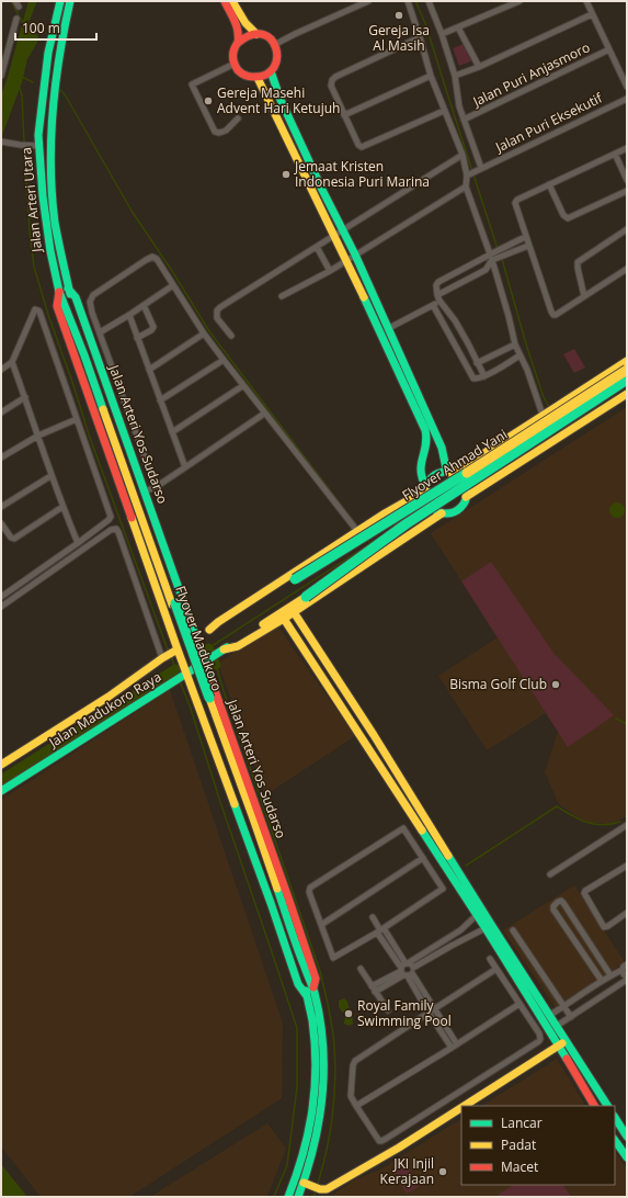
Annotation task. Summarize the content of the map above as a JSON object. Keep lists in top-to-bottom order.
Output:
{
  "streets": {
    "main road": [
      "Jalan Arteri Utara",
      "Jalan Arteri Yos Sudarso",
      "Flyover Ahmad Yani",
      "Flyover Madukoro",
      "Jalan Madukoro Raya"
    ],
    "street": ["Jalan Puri Anjasmoro", "Jalan Puri Eksekutif"]
  },
  "crossings": [
    ["Jalan Puri Anjasmoro", "Jalan Puri Eksekutif"],
    ["Jalan Arteri Utara", "Jalan Arteri Yos Sudarso"],
    ["Jalan Arteri Utara", "Flyover Madukoro"],
    ["Jalan Arteri Yos Sudarso", "Flyover Madukoro"],
    ["Jalan Arteri Yos Sudarso", "Jalan Madukoro Raya"],
    ["Flyover Ahmad Yani", "Jalan Madukoro Raya"]
  ],
  "places": [
    "Gereja Isa Al Masih",
    "Gereja Masehi Advent Hari Ketujuh",
    "Jemaat Kristen Indonesia Puri Marina",
    "Bisma Golf Club",
    "Royal Family Swimming Pool",
    "JKI Injil Kerajaan"
  ],
  "legend": ["Lancar", "Padat", "Macet"],
  "scale_bar": "100 m"
}
